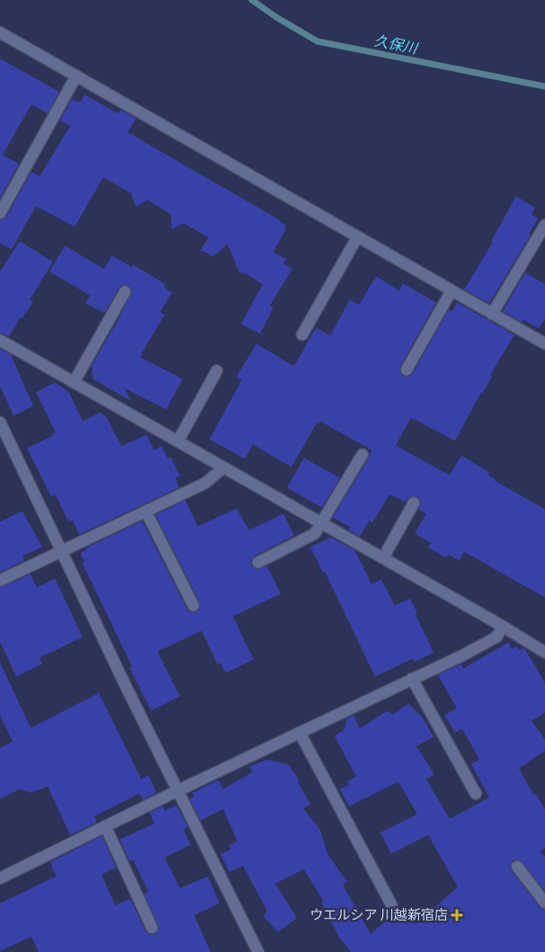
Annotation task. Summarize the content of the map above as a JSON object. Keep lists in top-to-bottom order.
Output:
{
  "water": ["久保川"],
  "places": {
    "health": ["ウエルシア 川越新宿店"]
  }
}
